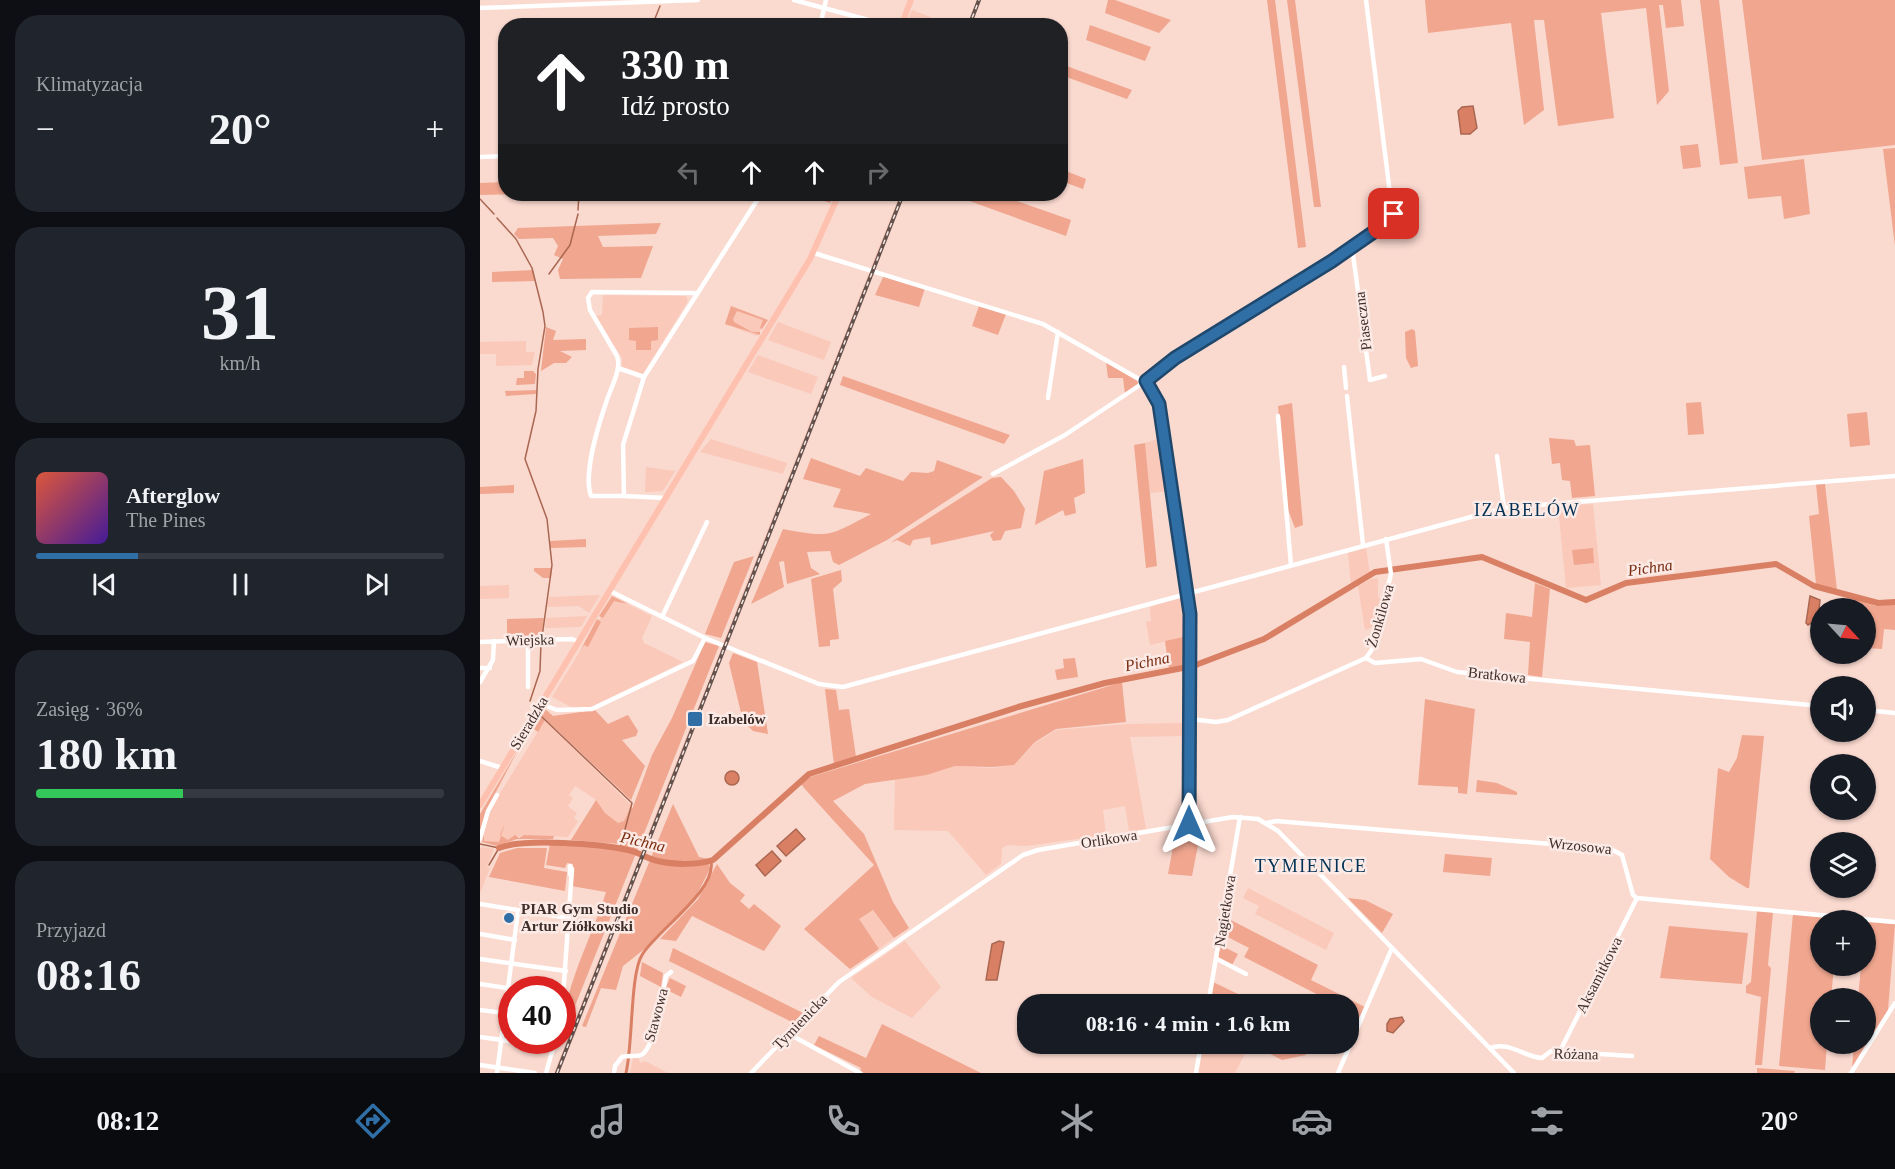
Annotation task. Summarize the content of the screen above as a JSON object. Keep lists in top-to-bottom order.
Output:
{
  "streets": {
    "main road": ["Sieradzka"],
    "street": [
      "Piaseczna",
      "Żonkilowa",
      "Wiejska",
      "Bratkowa",
      "Orlikowa",
      "Wrzosowa",
      "Nagietkowa",
      "Aksamitkowa",
      "Stawowa",
      "Tymienicka",
      "Różana"
    ]
  },
  "crossings": [
    ["Żonkilowa", "Bratkowa"],
    ["Wiejska", "Sieradzka"],
    ["Orlikowa", "Wrzosowa"],
    ["Orlikowa", "Nagietkowa"],
    ["Orlikowa", "Tymienicka"],
    ["Orlikowa", "Różana"],
    ["Wrzosowa", "Aksamitkowa"],
    ["Aksamitkowa", "Różana"]
  ],
  "districts": ["IZABELÓW", "TYMIENICE"],
  "water": ["Pichna"],
  "places": {
    "transit": ["Izabelów"],
    "other": ["PIAR Gym Studio Artur Ziółkowski"]
  },
  "north": "bottom right",
  "page": {
    "tile": [
      "Klimatyzacja",
      ["31", "km/h"],
      ["Zasięg · 36%", "180 km"],
      ["Przyjazd", "08:16"]
    ],
    "turn": ["330 m", "Idź prosto"],
    "heat": ["−", "20°", "+"],
    "song": ["Afterglow", "The Pines"],
    "map_buttons": ["+", "−"],
    "limit": "40",
    "trip": "08:16 · 4 min · 1.6 km",
    "tabs": ["08:12", "20°"]
  }
}
